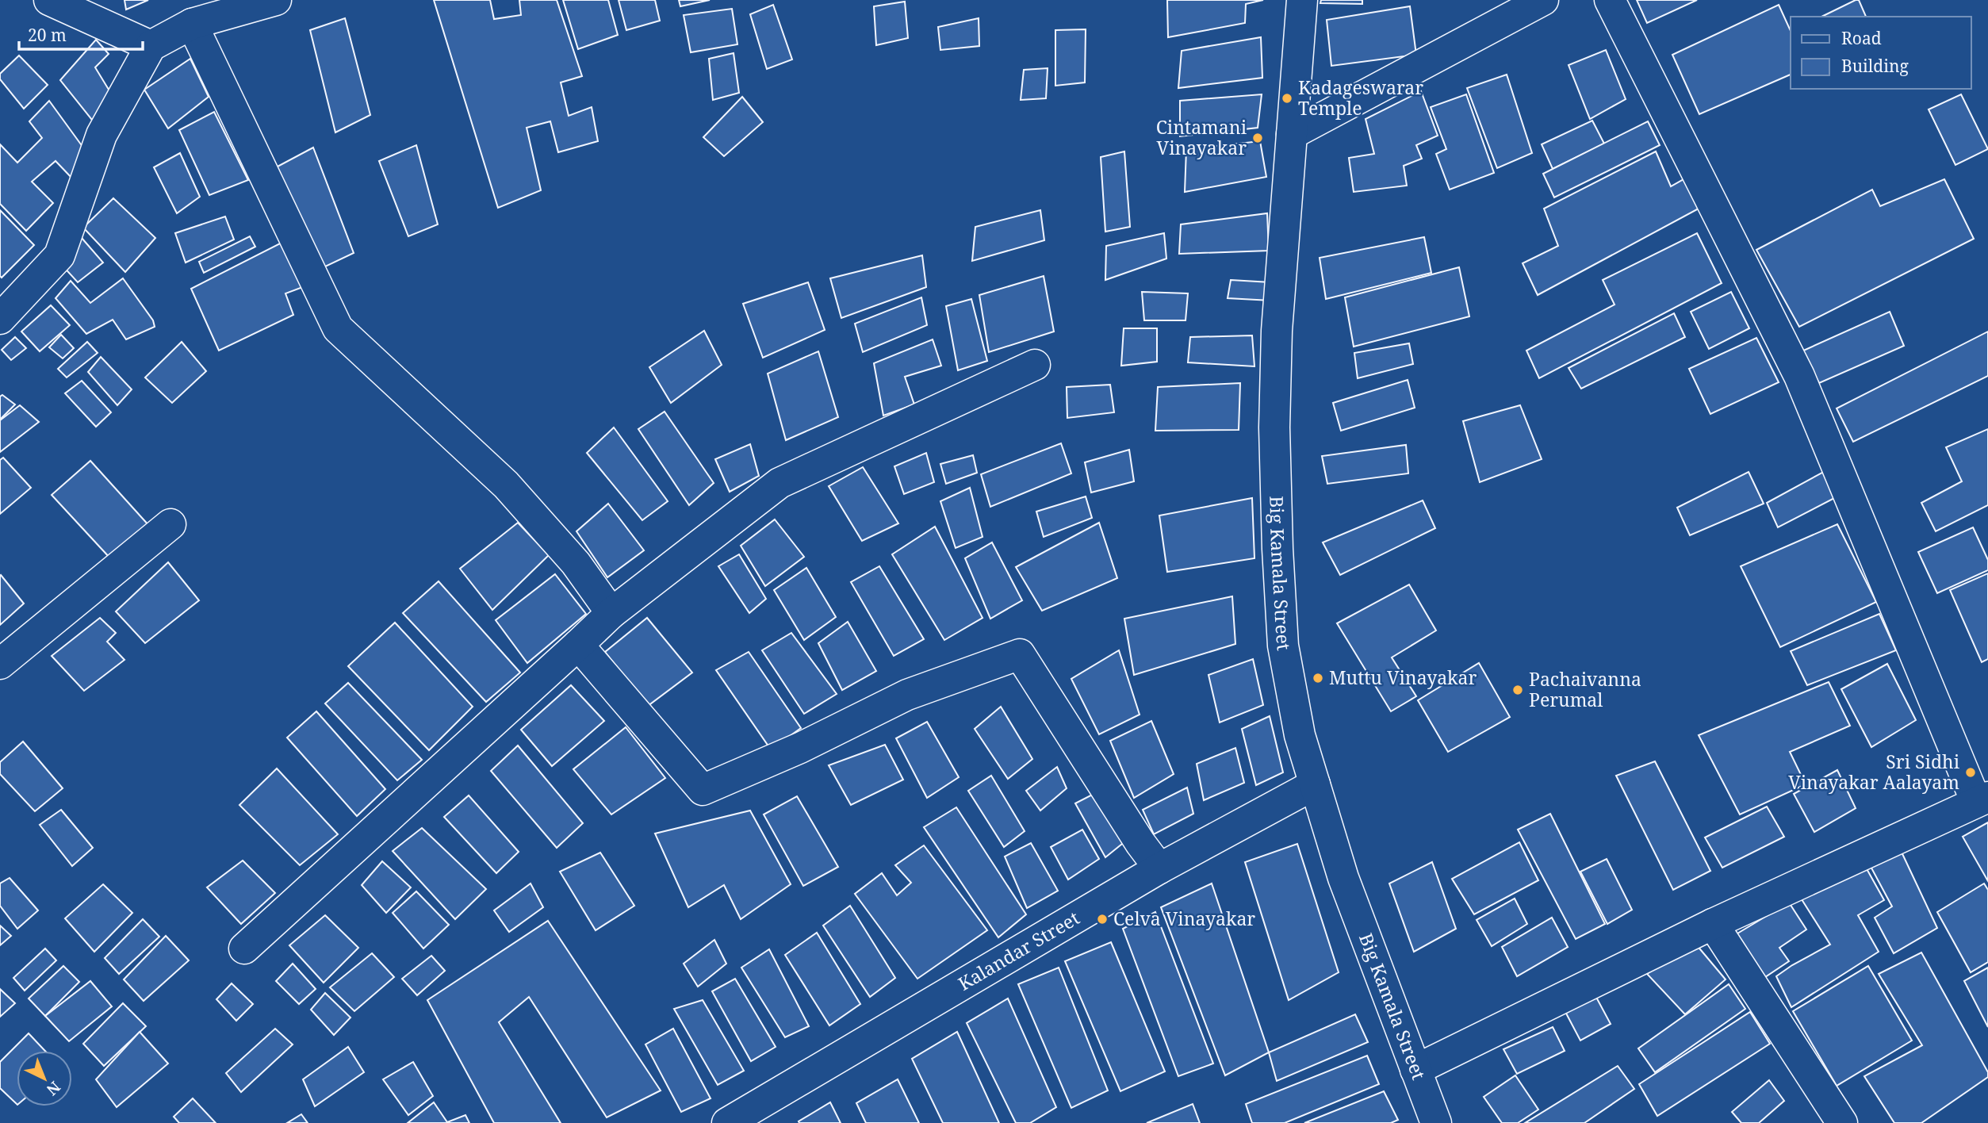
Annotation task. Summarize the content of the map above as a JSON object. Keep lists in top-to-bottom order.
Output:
{
  "streets": {
    "street": ["Big Kamala Street", "Kalandar Street"]
  },
  "crossings": [
    ["Big Kamala Street", "Kalandar Street"]
  ],
  "places": [
    "Kadageswarar Temple",
    "Cintamani Vinayakar",
    "Muttu Vinayakar",
    "Pachaivanna Perumal",
    "Sri Sidhi Vinayakar Aalayam",
    "Celva Vinayakar"
  ],
  "legend": ["Road", "Building"],
  "scale_bar": "20 m",
  "north": "bottom right"
}
